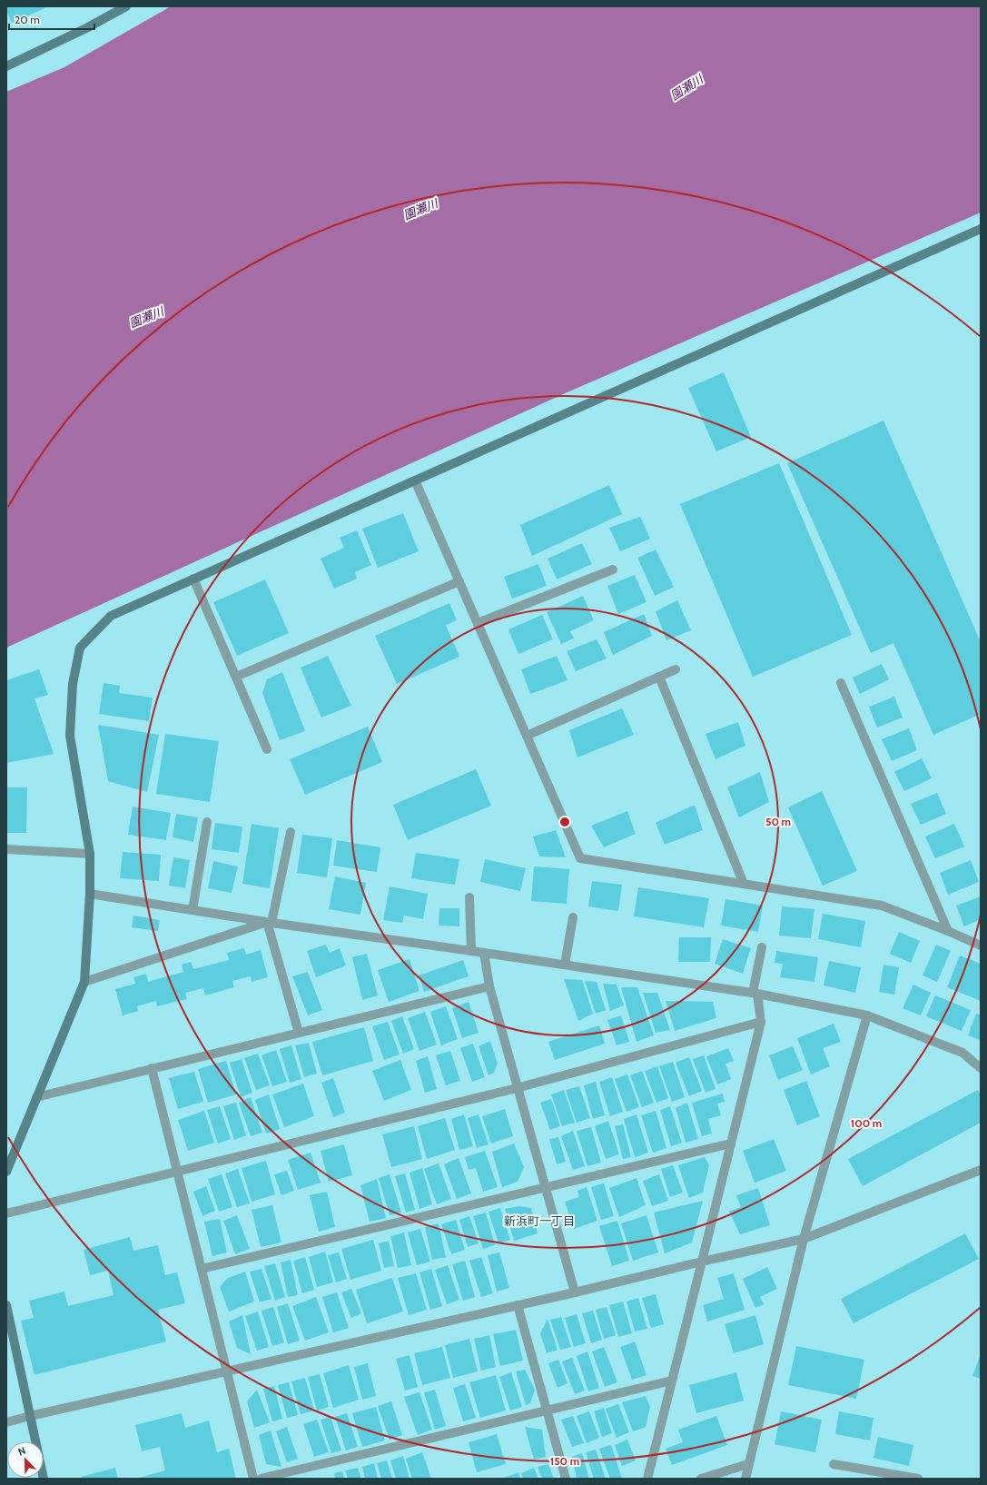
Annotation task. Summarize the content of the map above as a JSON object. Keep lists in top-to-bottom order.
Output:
{
  "districts": ["新浜町一丁目"],
  "water": ["園瀬川"],
  "scale_bar": "20 m",
  "north": "top left",
  "rings": ["50 m", "100 m", "150 m"]
}
